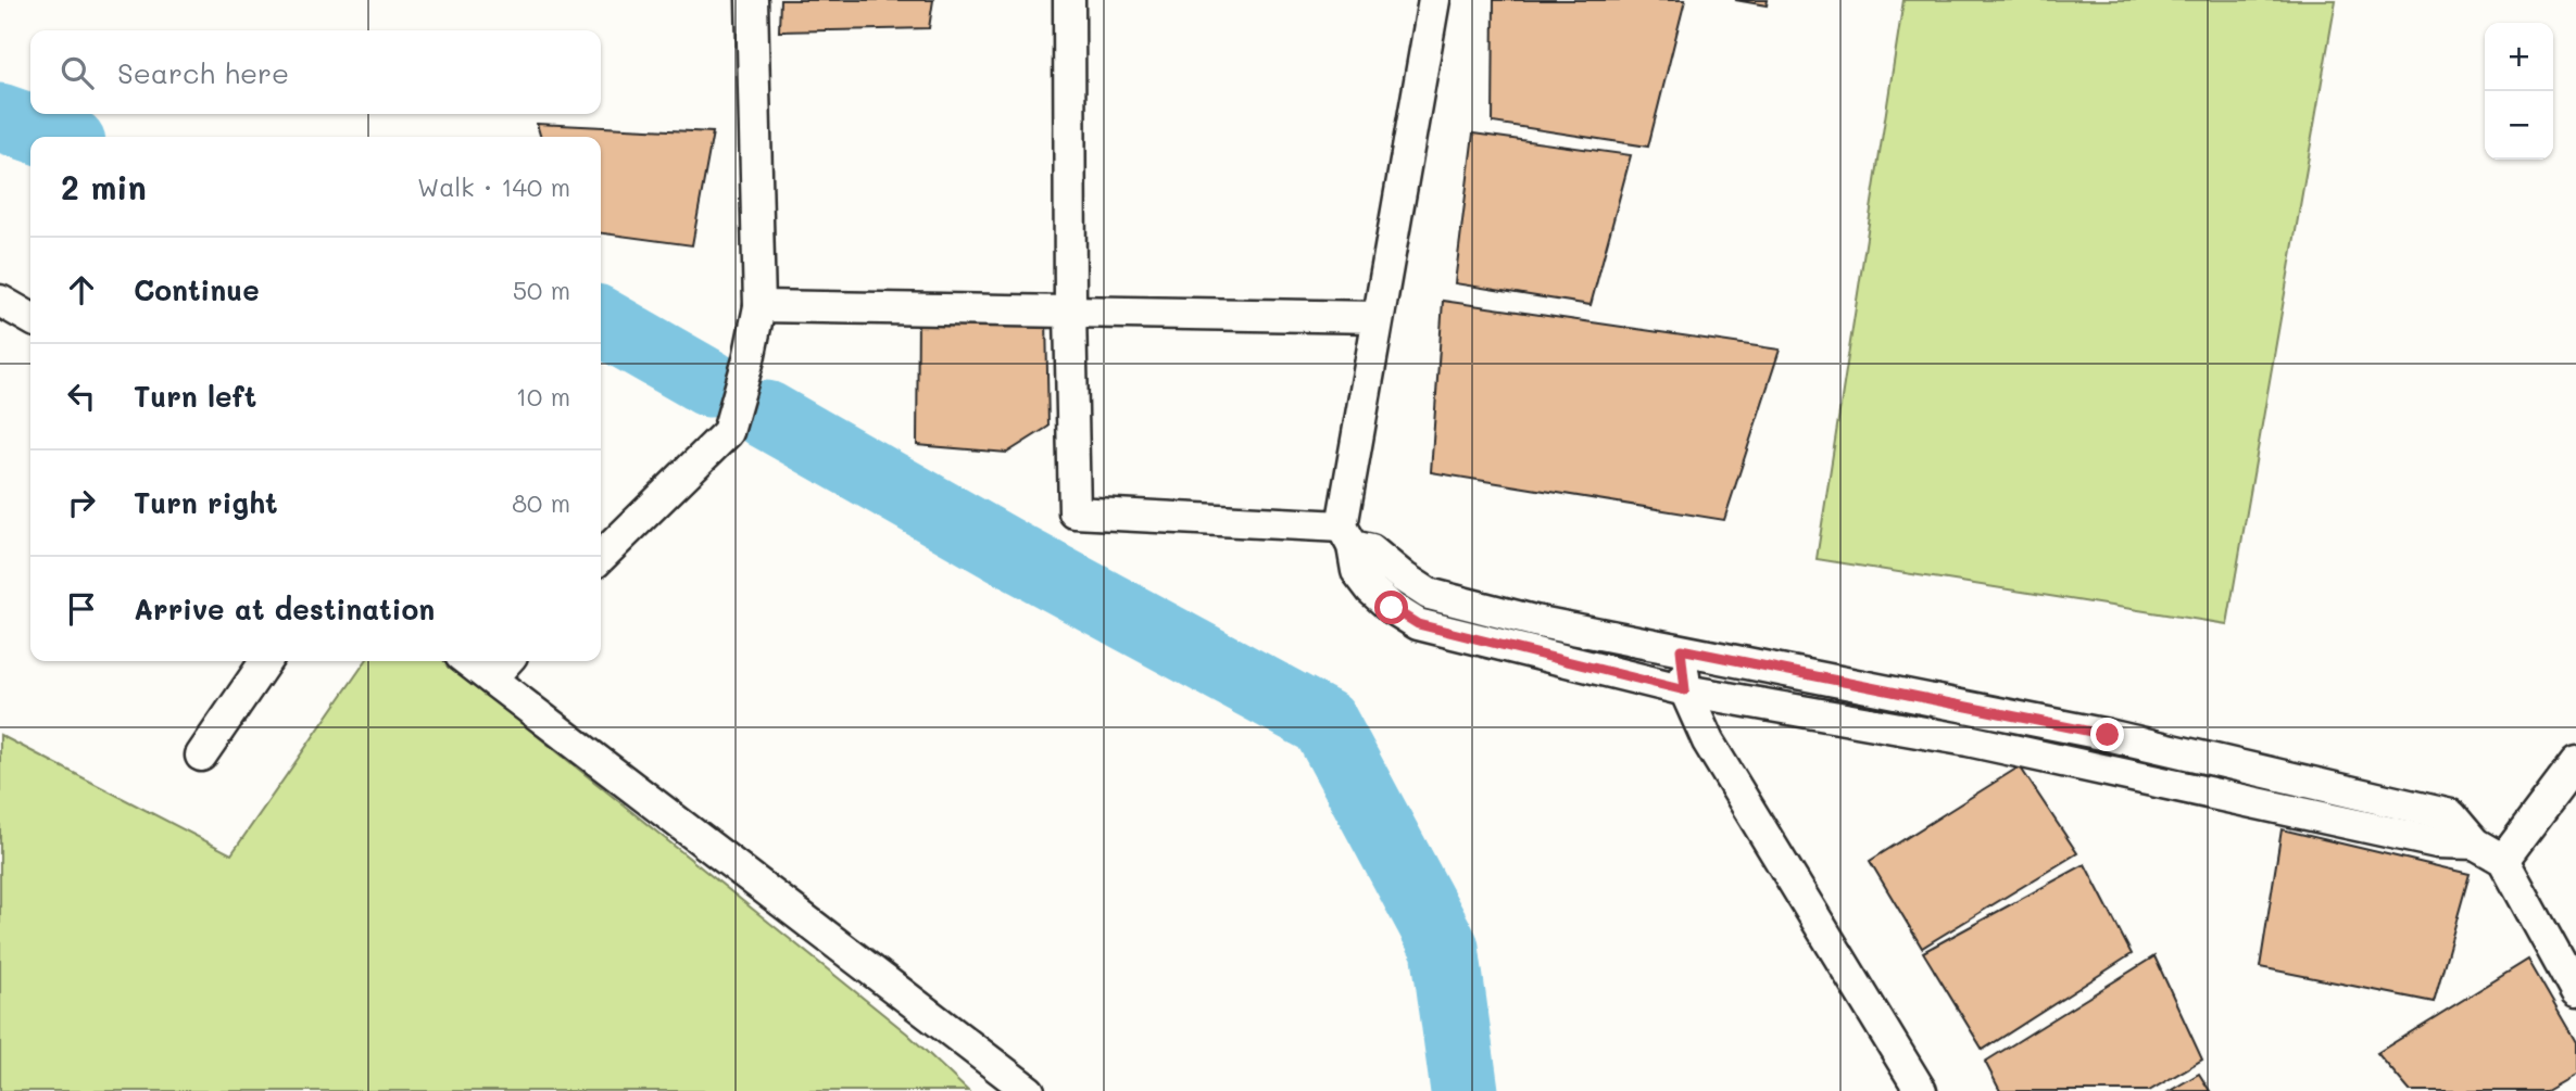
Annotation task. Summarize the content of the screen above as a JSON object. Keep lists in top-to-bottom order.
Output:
{
  "page": {
    "map_buttons": ["+", "−"],
    "search": "Search here",
    "heading": ["2 min", "Walk · 140 m"],
    "list": [
      ["Continue", "50 m"],
      ["Turn left", "10 m"],
      ["Turn right", "80 m"],
      "Arrive at destination"
    ]
  }
}
